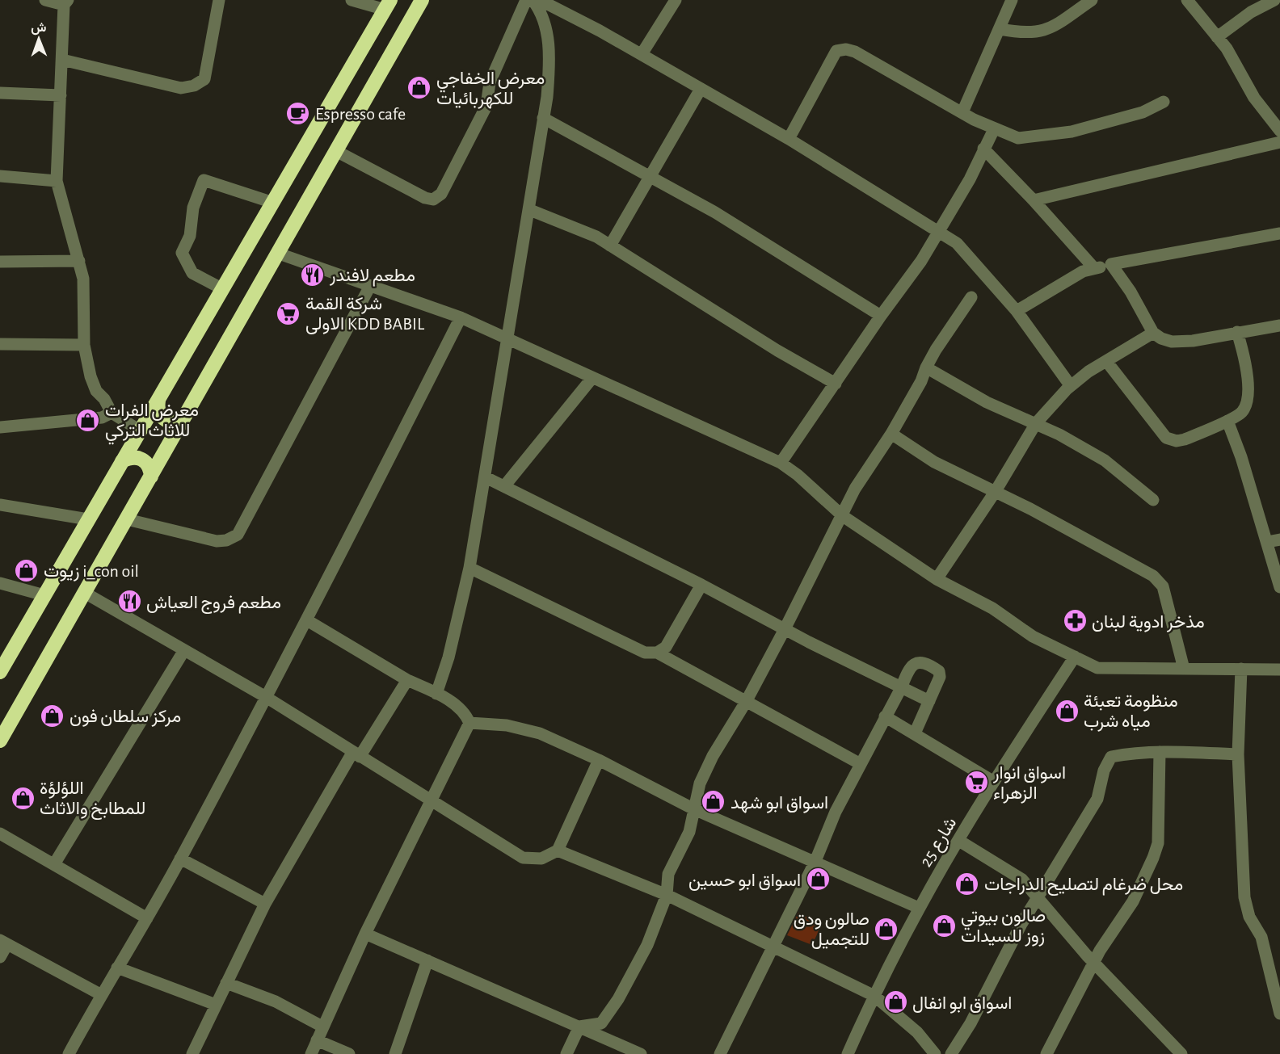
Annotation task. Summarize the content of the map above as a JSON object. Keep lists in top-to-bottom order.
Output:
{
  "streets": {
    "street": ["شارع 25"]
  },
  "places": {
    "shop": [
      "معرض الخفاجي للكهربائيات",
      "معرض الفرات للاثاث التركي",
      "زيوت i_con oil",
      "منظومة تعبئة مياه شرب",
      "مركز سلطان فون",
      "اللؤلؤة للمطابخ والاثاث",
      "اسواق ابو شهد",
      "اسواق ابو حسين",
      "محل ضرغام لتصليح الدراجات",
      "صالون بيوتي زوز للسيدات",
      "صالون ودق للتجميل",
      "اسواق ابو انفال"
    ],
    "cafe": ["Espresso cafe"],
    "restaurant": ["مطعم لافندر", "مطعم فروج العياش"],
    "supermarket": ["شركة القمة الاولى KDD BABIL", "اسواق انوار الزهراء"],
    "pharmacy": ["مذخر ادوية لبنان"]
  },
  "north": "top"
}
